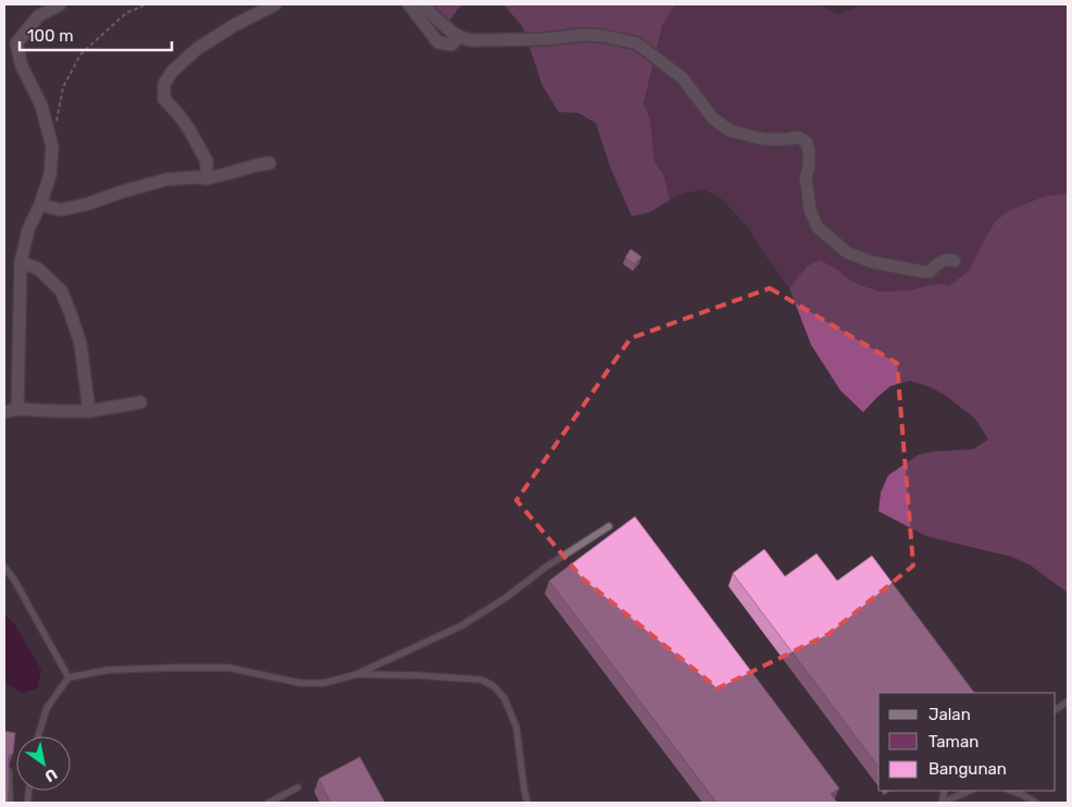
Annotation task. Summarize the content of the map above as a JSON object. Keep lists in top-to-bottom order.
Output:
{
  "legend": ["Jalan", "Taman", "Bangunan"],
  "scale_bar": "100 m",
  "north": "bottom right"
}
